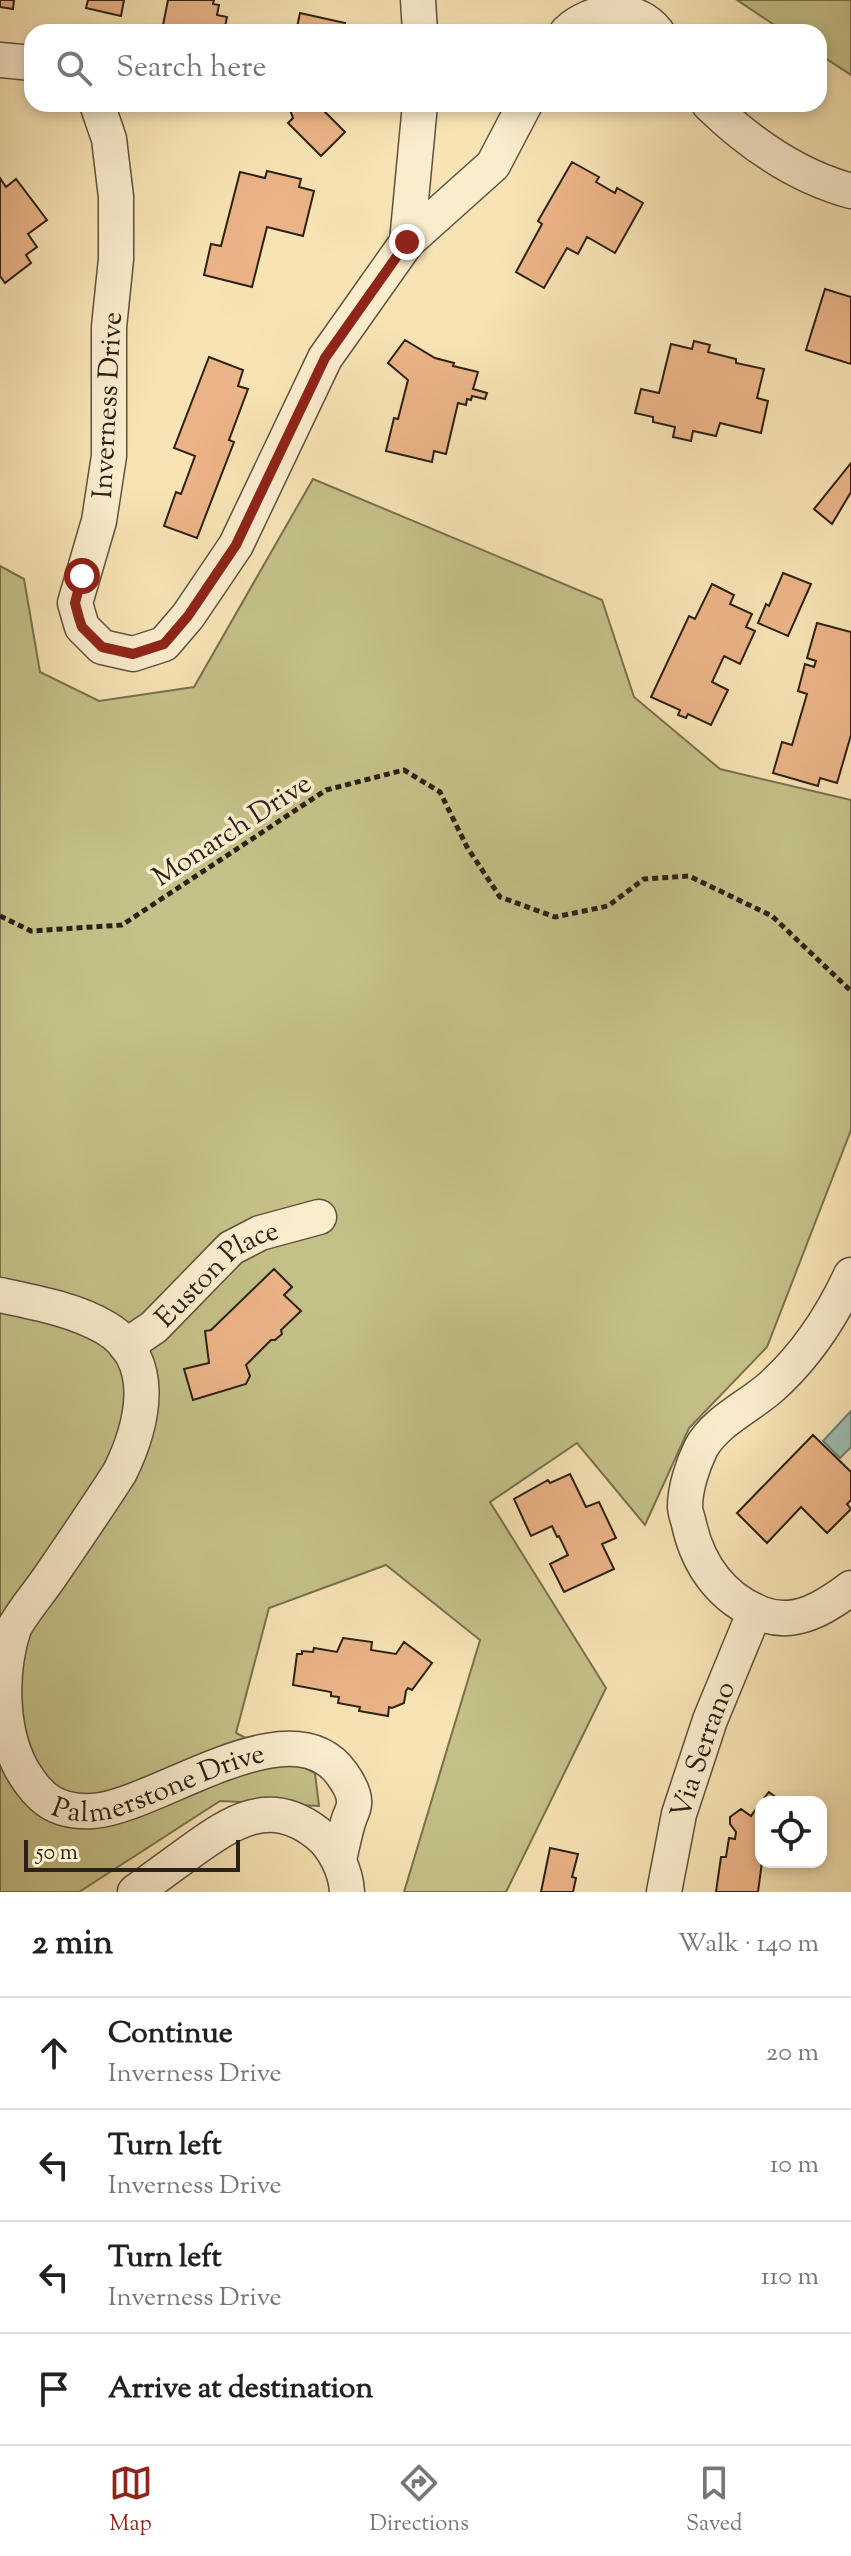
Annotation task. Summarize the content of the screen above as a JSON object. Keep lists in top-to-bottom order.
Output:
{
  "streets": {
    "street": [
      "Inverness Drive",
      "Euston Place",
      "Via Serrano",
      "Palmerstone Drive"
    ],
    "path": ["Monarch Drive"]
  },
  "crossings": [
    ["Euston Place", "Palmerstone Drive"]
  ],
  "scale_bar": "50 m",
  "page": {
    "search": "Search here",
    "scale": "50 m",
    "heading": ["2 min", "Walk · 140 m"],
    "list": [
      ["Continue", "Inverness Drive", "20 m"],
      ["Turn left", "Inverness Drive", "10 m"],
      ["Turn left", "Inverness Drive", "110 m"],
      "Arrive at destination"
    ],
    "nav": ["Map", "Directions", "Saved"]
  }
}
